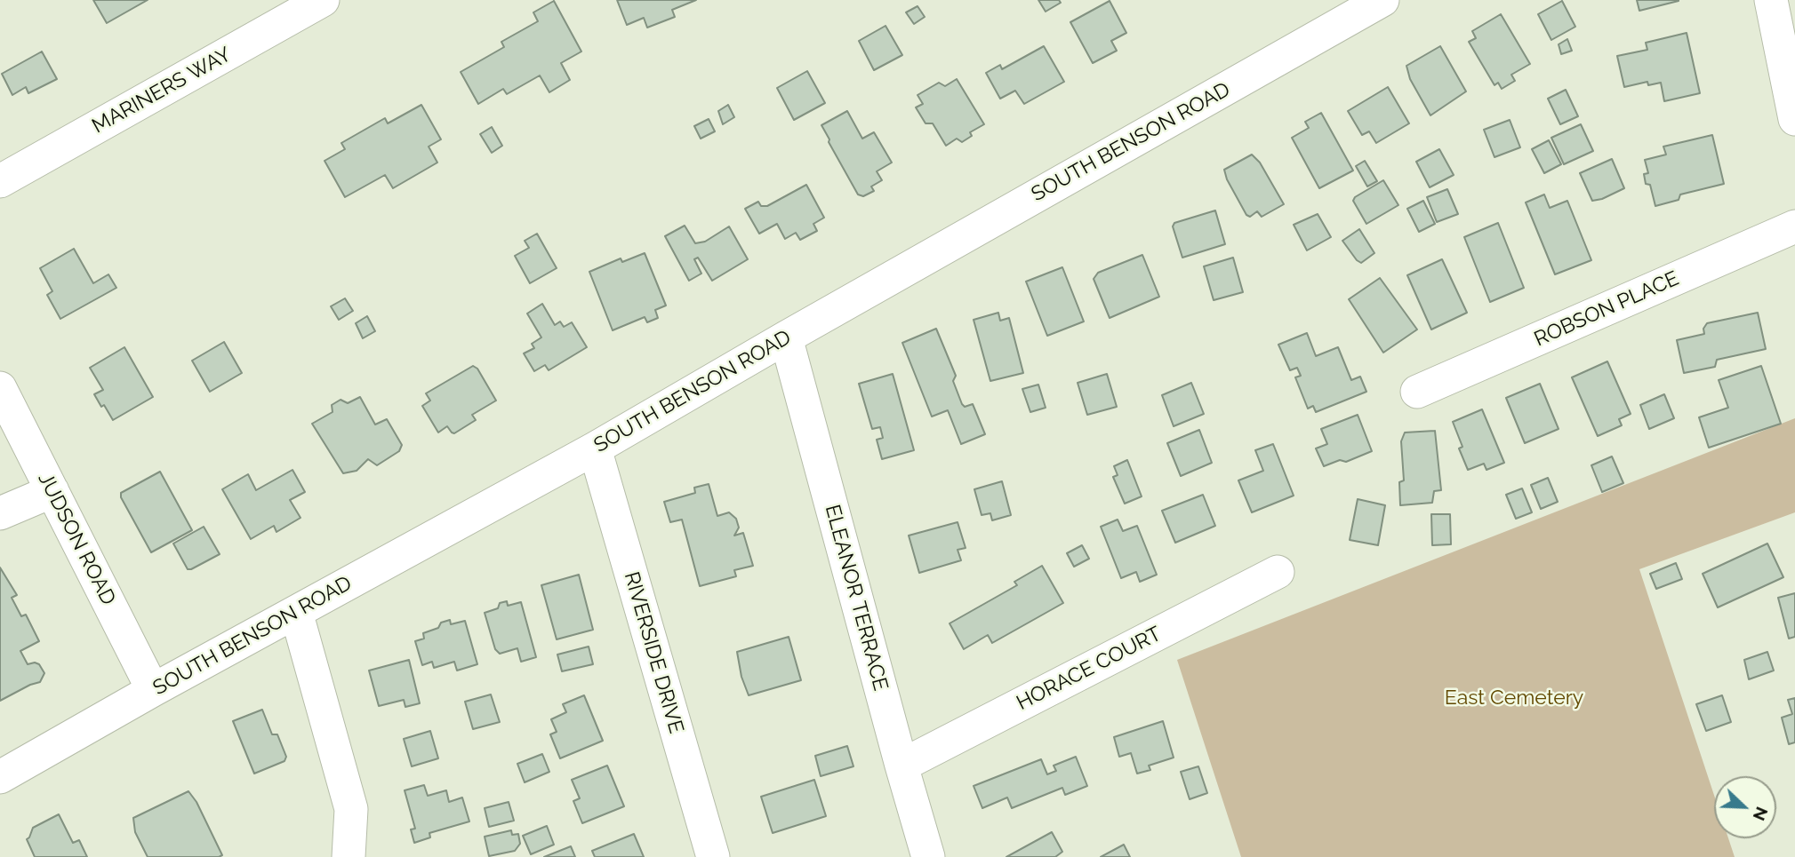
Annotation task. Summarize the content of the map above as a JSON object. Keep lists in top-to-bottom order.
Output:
{
  "streets": {
    "street": [
      "MARINERS WAY",
      "SOUTH BENSON ROAD",
      "ROBSON PLACE",
      "JUDSON ROAD",
      "ELEANOR TERRACE",
      "RIVERSIDE DRIVE",
      "HORACE COURT"
    ]
  },
  "crossings": [
    ["SOUTH BENSON ROAD", "JUDSON ROAD"],
    ["SOUTH BENSON ROAD", "ELEANOR TERRACE"],
    ["SOUTH BENSON ROAD", "RIVERSIDE DRIVE"],
    ["ELEANOR TERRACE", "HORACE COURT"]
  ],
  "parks": ["East Cemetery"],
  "north": "bottom right"
}
